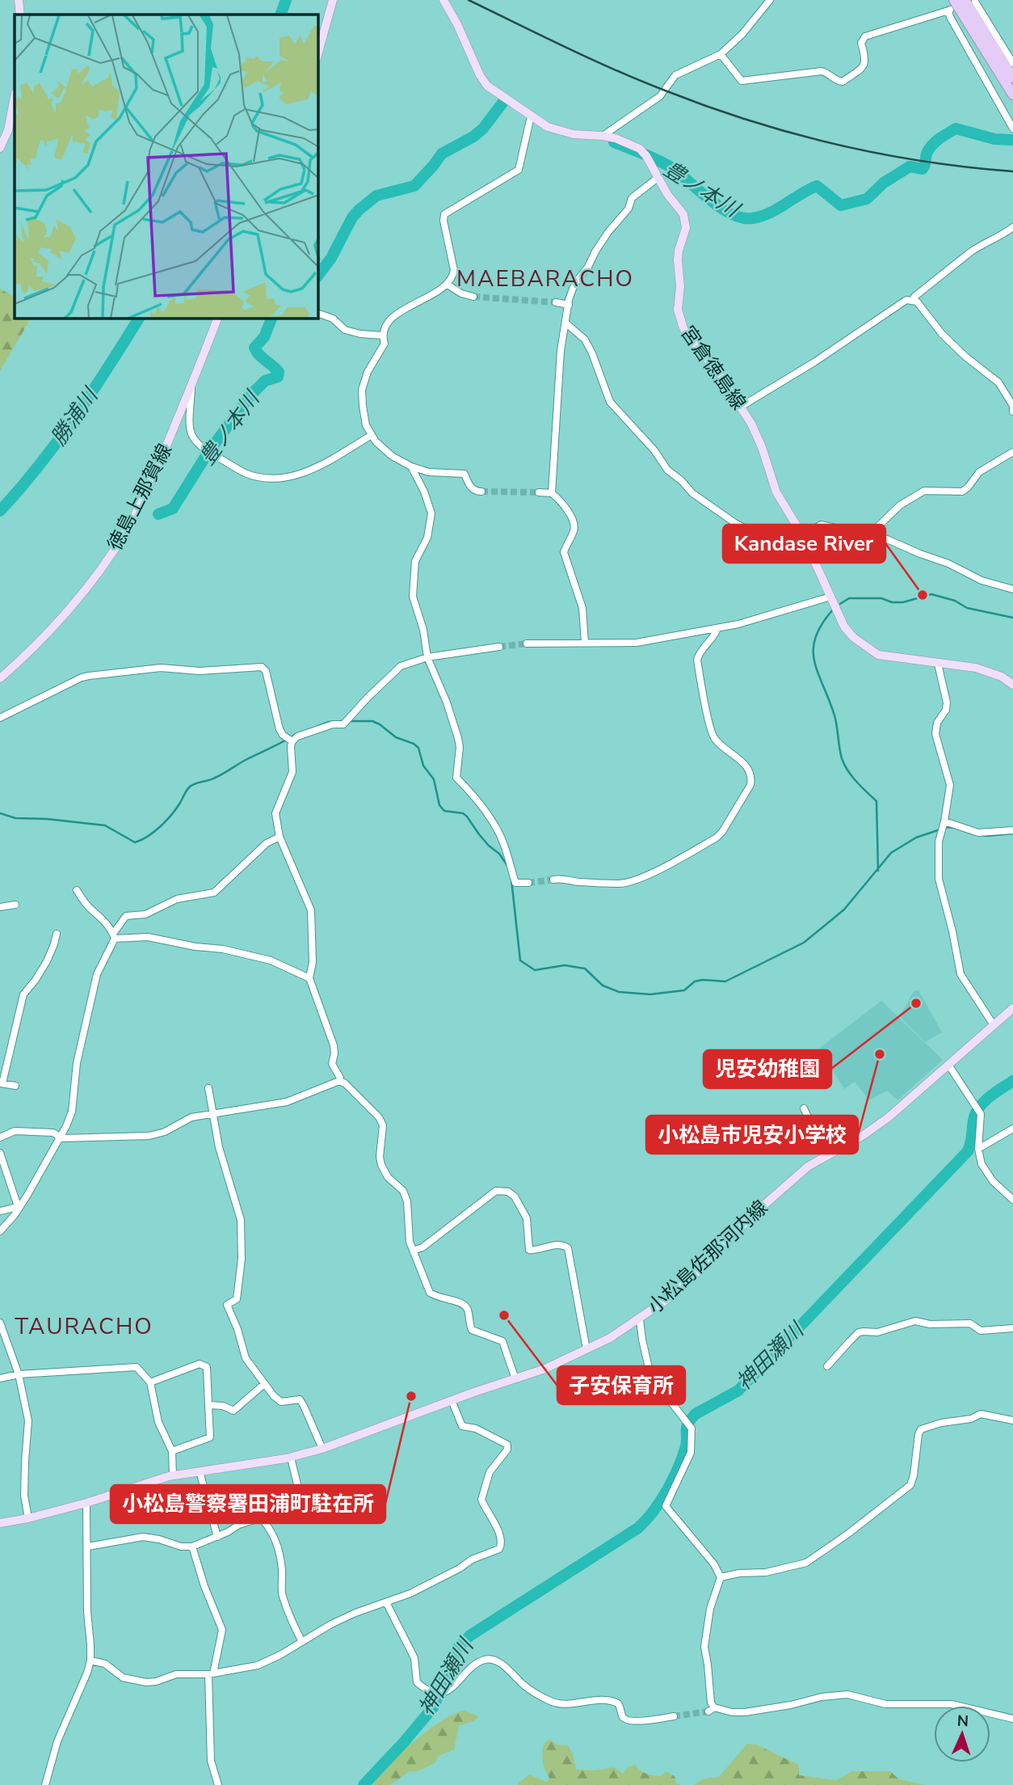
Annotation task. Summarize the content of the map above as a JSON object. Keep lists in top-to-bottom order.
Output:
{
  "streets": {
    "main road": ["宮倉徳島線", "徳島上那賀線", "小松島佐那河内線"]
  },
  "districts": ["MAEBARACHO", "TAURACHO"],
  "water": ["豊ノ本川", "勝浦川", "神田瀬川"],
  "places": [
    "Kandase River",
    "児安幼稚園",
    "小松島市児安小学校",
    "子安保育所",
    "小松島警察署田浦町駐在所"
  ],
  "north": "top"
}
